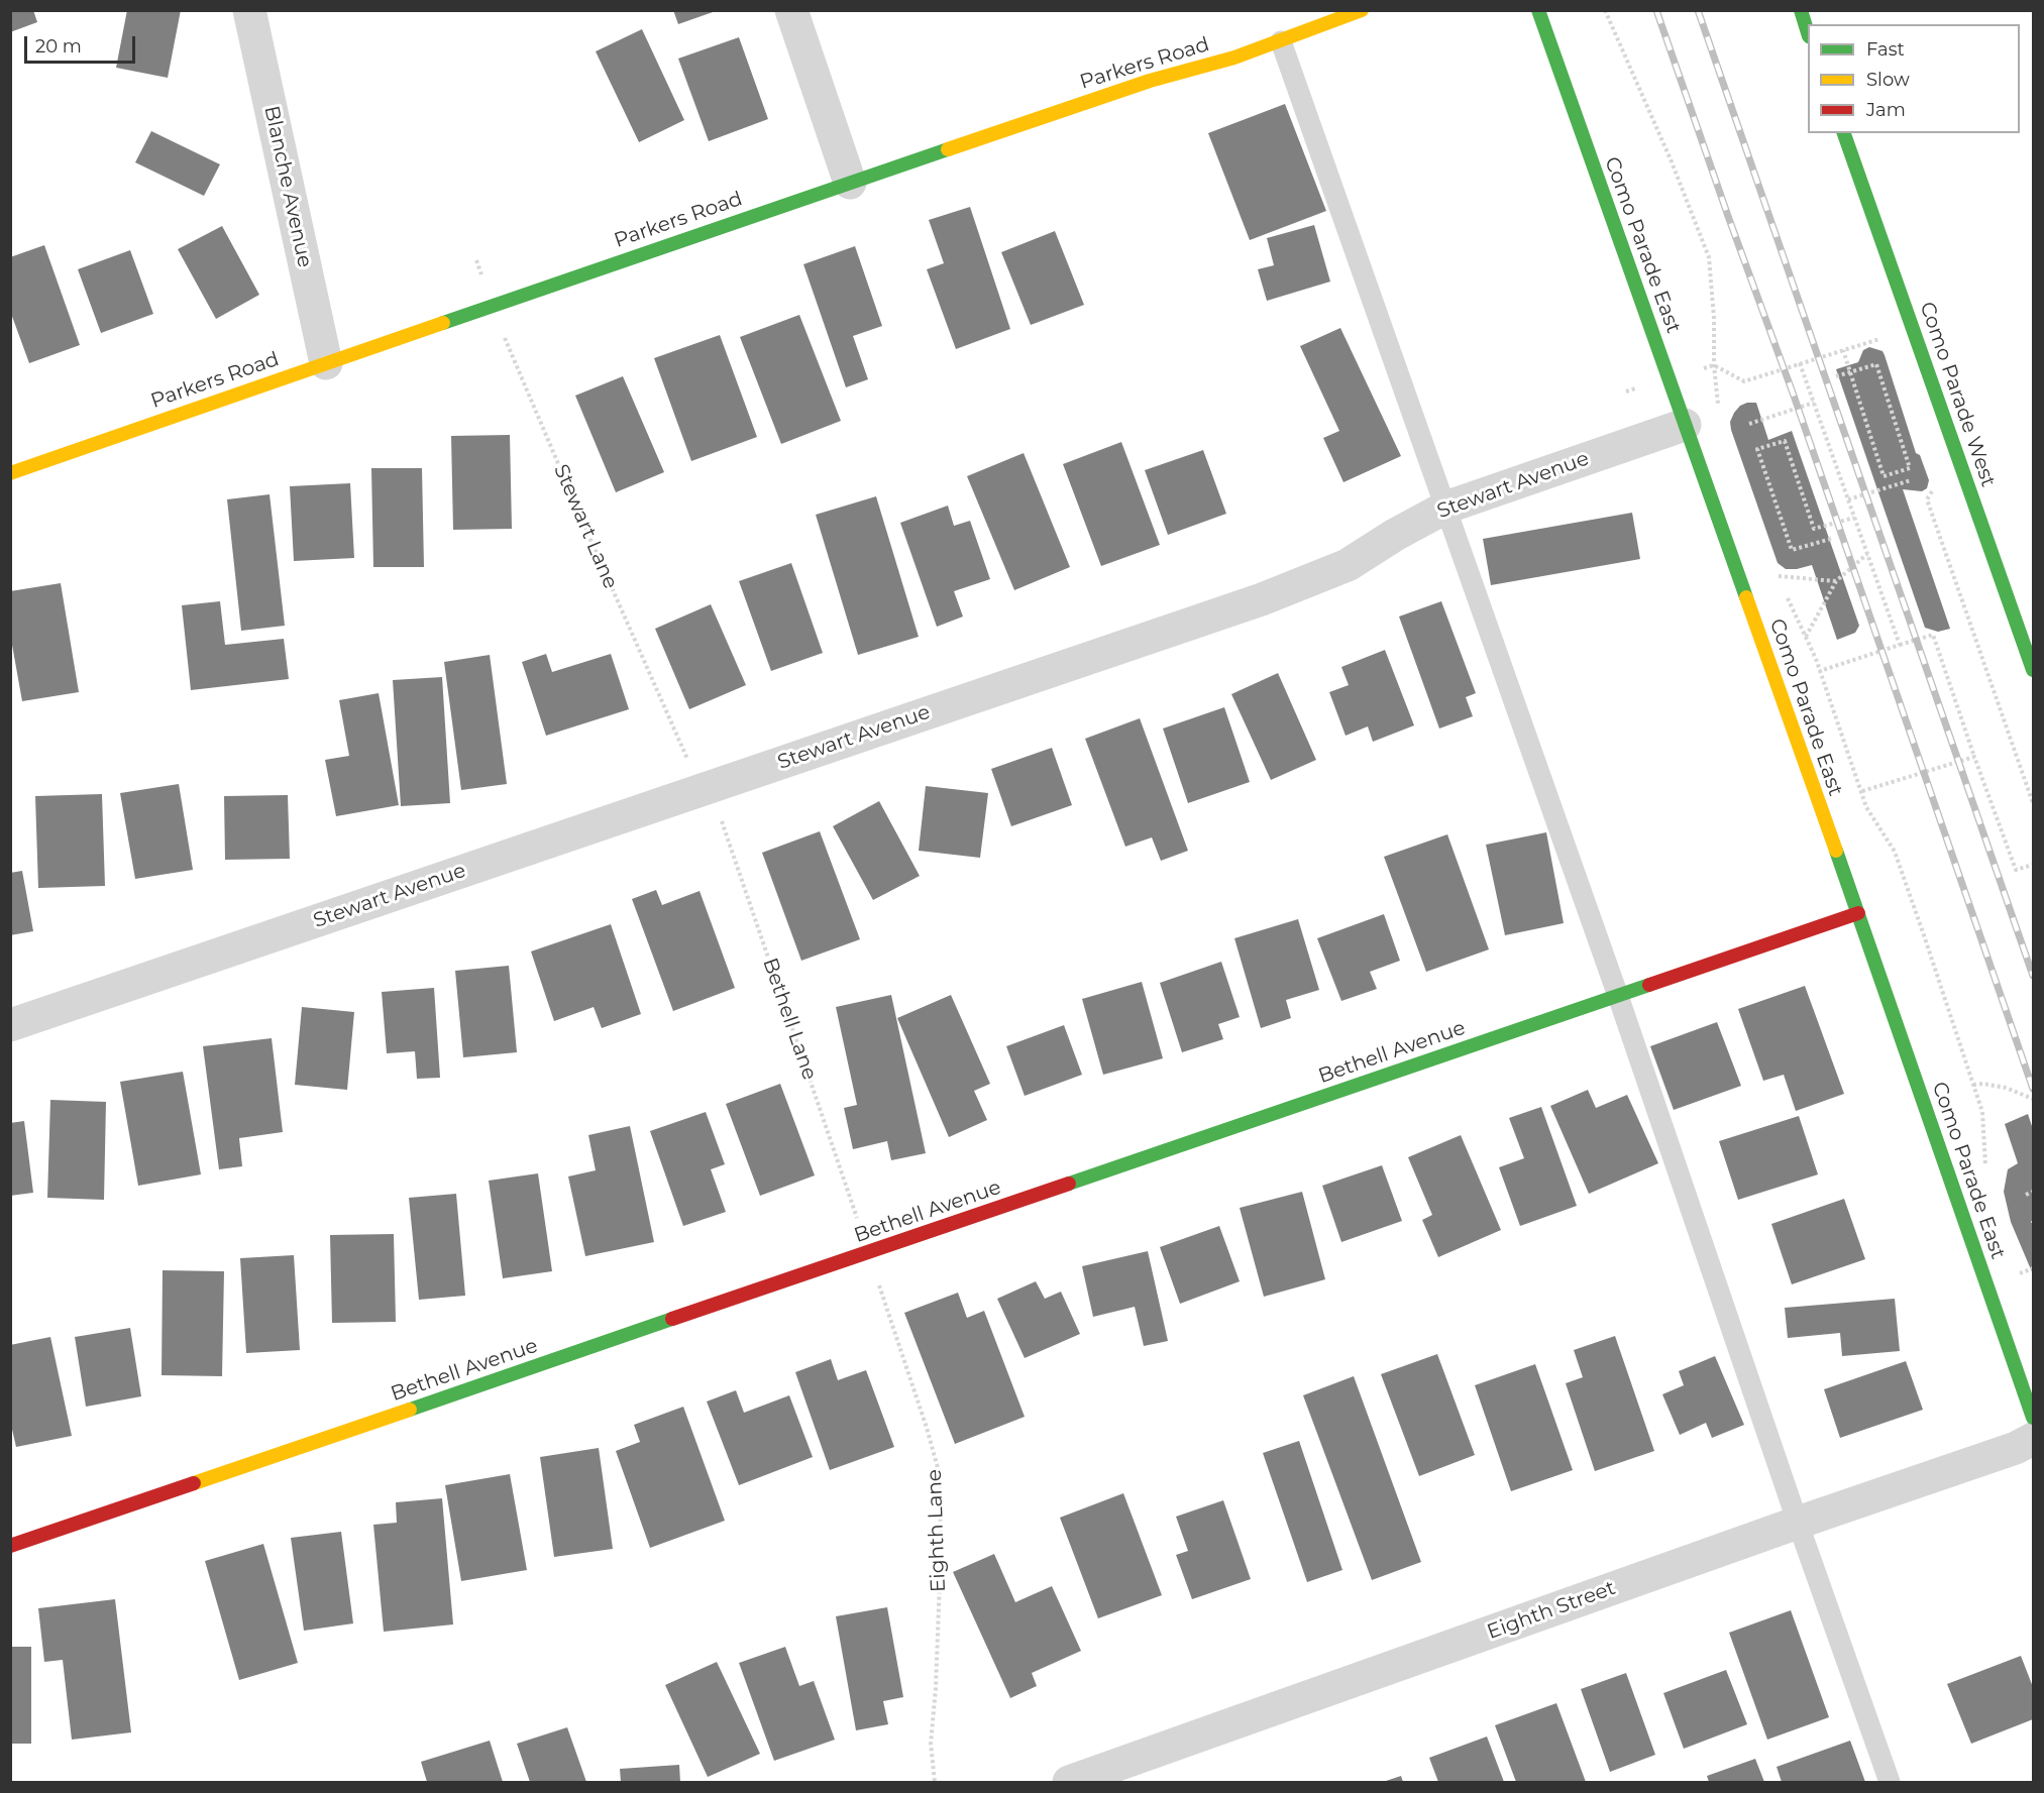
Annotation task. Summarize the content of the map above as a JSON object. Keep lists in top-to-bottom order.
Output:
{
  "streets": {
    "street": [
      "Parkers Road",
      "Blanche Avenue",
      "Como Parade East",
      "Como Parade West",
      "Stewart Avenue",
      "Bethell Avenue",
      "Eighth Street"
    ],
    "path": ["Stewart Lane", "Bethell Lane", "Eighth Lane"]
  },
  "crossings": [
    ["Parkers Road", "Blanche Avenue"],
    ["Parkers Road", "Stewart Lane"],
    ["Como Parade East", "Stewart Avenue"],
    ["Como Parade East", "Bethell Avenue"],
    ["Stewart Avenue", "Stewart Lane"],
    ["Stewart Avenue", "Bethell Lane"],
    ["Stewart Lane", "Bethell Lane"],
    ["Bethell Lane", "Bethell Avenue"],
    ["Bethell Lane", "Eighth Lane"],
    ["Bethell Avenue", "Eighth Lane"]
  ],
  "legend": ["Fast", "Slow", "Jam"],
  "scale_bar": "20 m"
}
